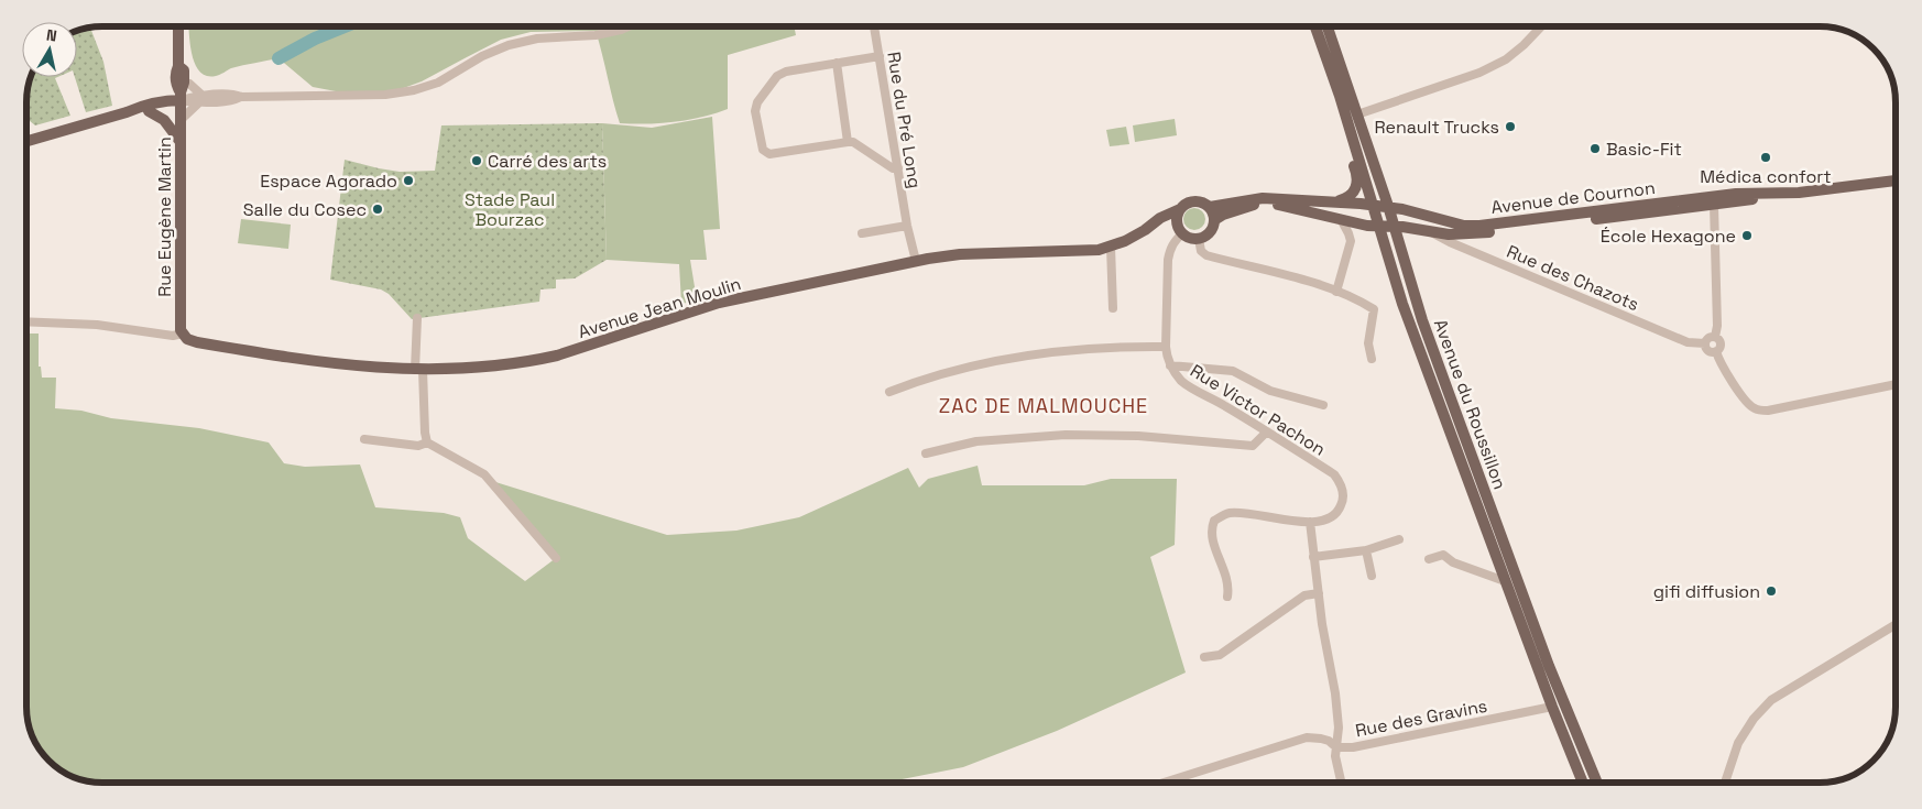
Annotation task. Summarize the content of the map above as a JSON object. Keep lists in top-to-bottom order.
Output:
{
  "streets": {
    "main road": [
      "Avenue de Cournon",
      "Rue Eugène Martin",
      "Avenue Jean Moulin",
      "Avenue du Roussillon"
    ],
    "street": [
      "Rue du Pré Long",
      "Rue des Chazots",
      "Rue Victor Pachon",
      "Rue des Gravins"
    ]
  },
  "crossings": [
    ["Rue du Pré Long", "Avenue Jean Moulin"],
    ["Avenue de Cournon", "Rue des Chazots"],
    ["Avenue de Cournon", "Avenue du Roussillon"],
    ["Rue Eugène Martin", "Avenue Jean Moulin"],
    ["Avenue Jean Moulin", "Rue Victor Pachon"],
    ["Avenue du Roussillon", "Rue des Gravins"]
  ],
  "districts": ["ZAC DE MALMOUCHE"],
  "parks": ["Stade Paul Bourzac"],
  "places": [
    "Renault Trucks",
    "Basic-Fit",
    "Médica confort",
    "Carré des arts",
    "Espace Agorado",
    "Salle du Cosec",
    "École Hexagone",
    "gifi diffusion"
  ],
  "north": "top"
}
